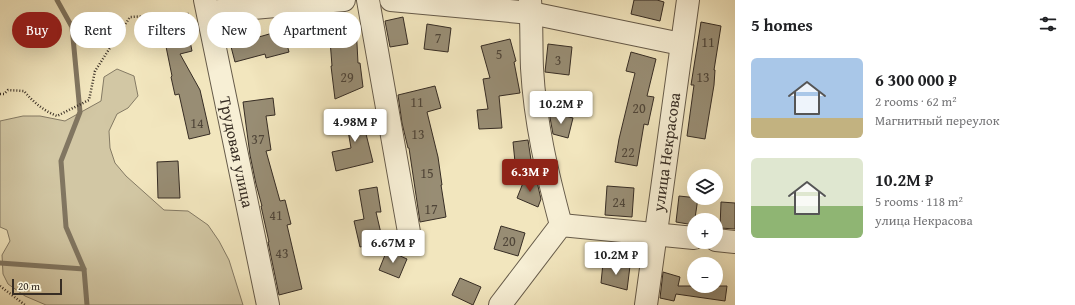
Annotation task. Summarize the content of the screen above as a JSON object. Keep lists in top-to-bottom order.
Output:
{
  "streets": {
    "street": ["Трудовая улица", "улица Некрасова"]
  },
  "house_numbers": [
    "7",
    "11",
    "5",
    "3",
    "29",
    "13",
    "11",
    "20",
    "14",
    "13",
    "37",
    "22",
    "15",
    "24",
    "17",
    "41",
    "20",
    "43"
  ],
  "scale_bar": "20 m",
  "page": {
    "heading": "5 homes",
    "chip": [
      "Buy",
      "Rent",
      "Filters",
      "New",
      "Apartment"
    ],
    "list": [
      {
        "name": "6 300 000 ₽",
        "note": "2 rooms · 62 m² · Магнитный переулок"
      },
      {
        "name": "10.2M ₽",
        "note": "5 rooms · 118 m² · улица Некрасова"
      }
    ],
    "price": [
      "10.2M ₽",
      "4.98M ₽",
      "6.3M ₽",
      "6.67M ₽",
      "10.2M ₽"
    ],
    "map_buttons": ["+", "−"],
    "scale": "20 m"
  }
}
